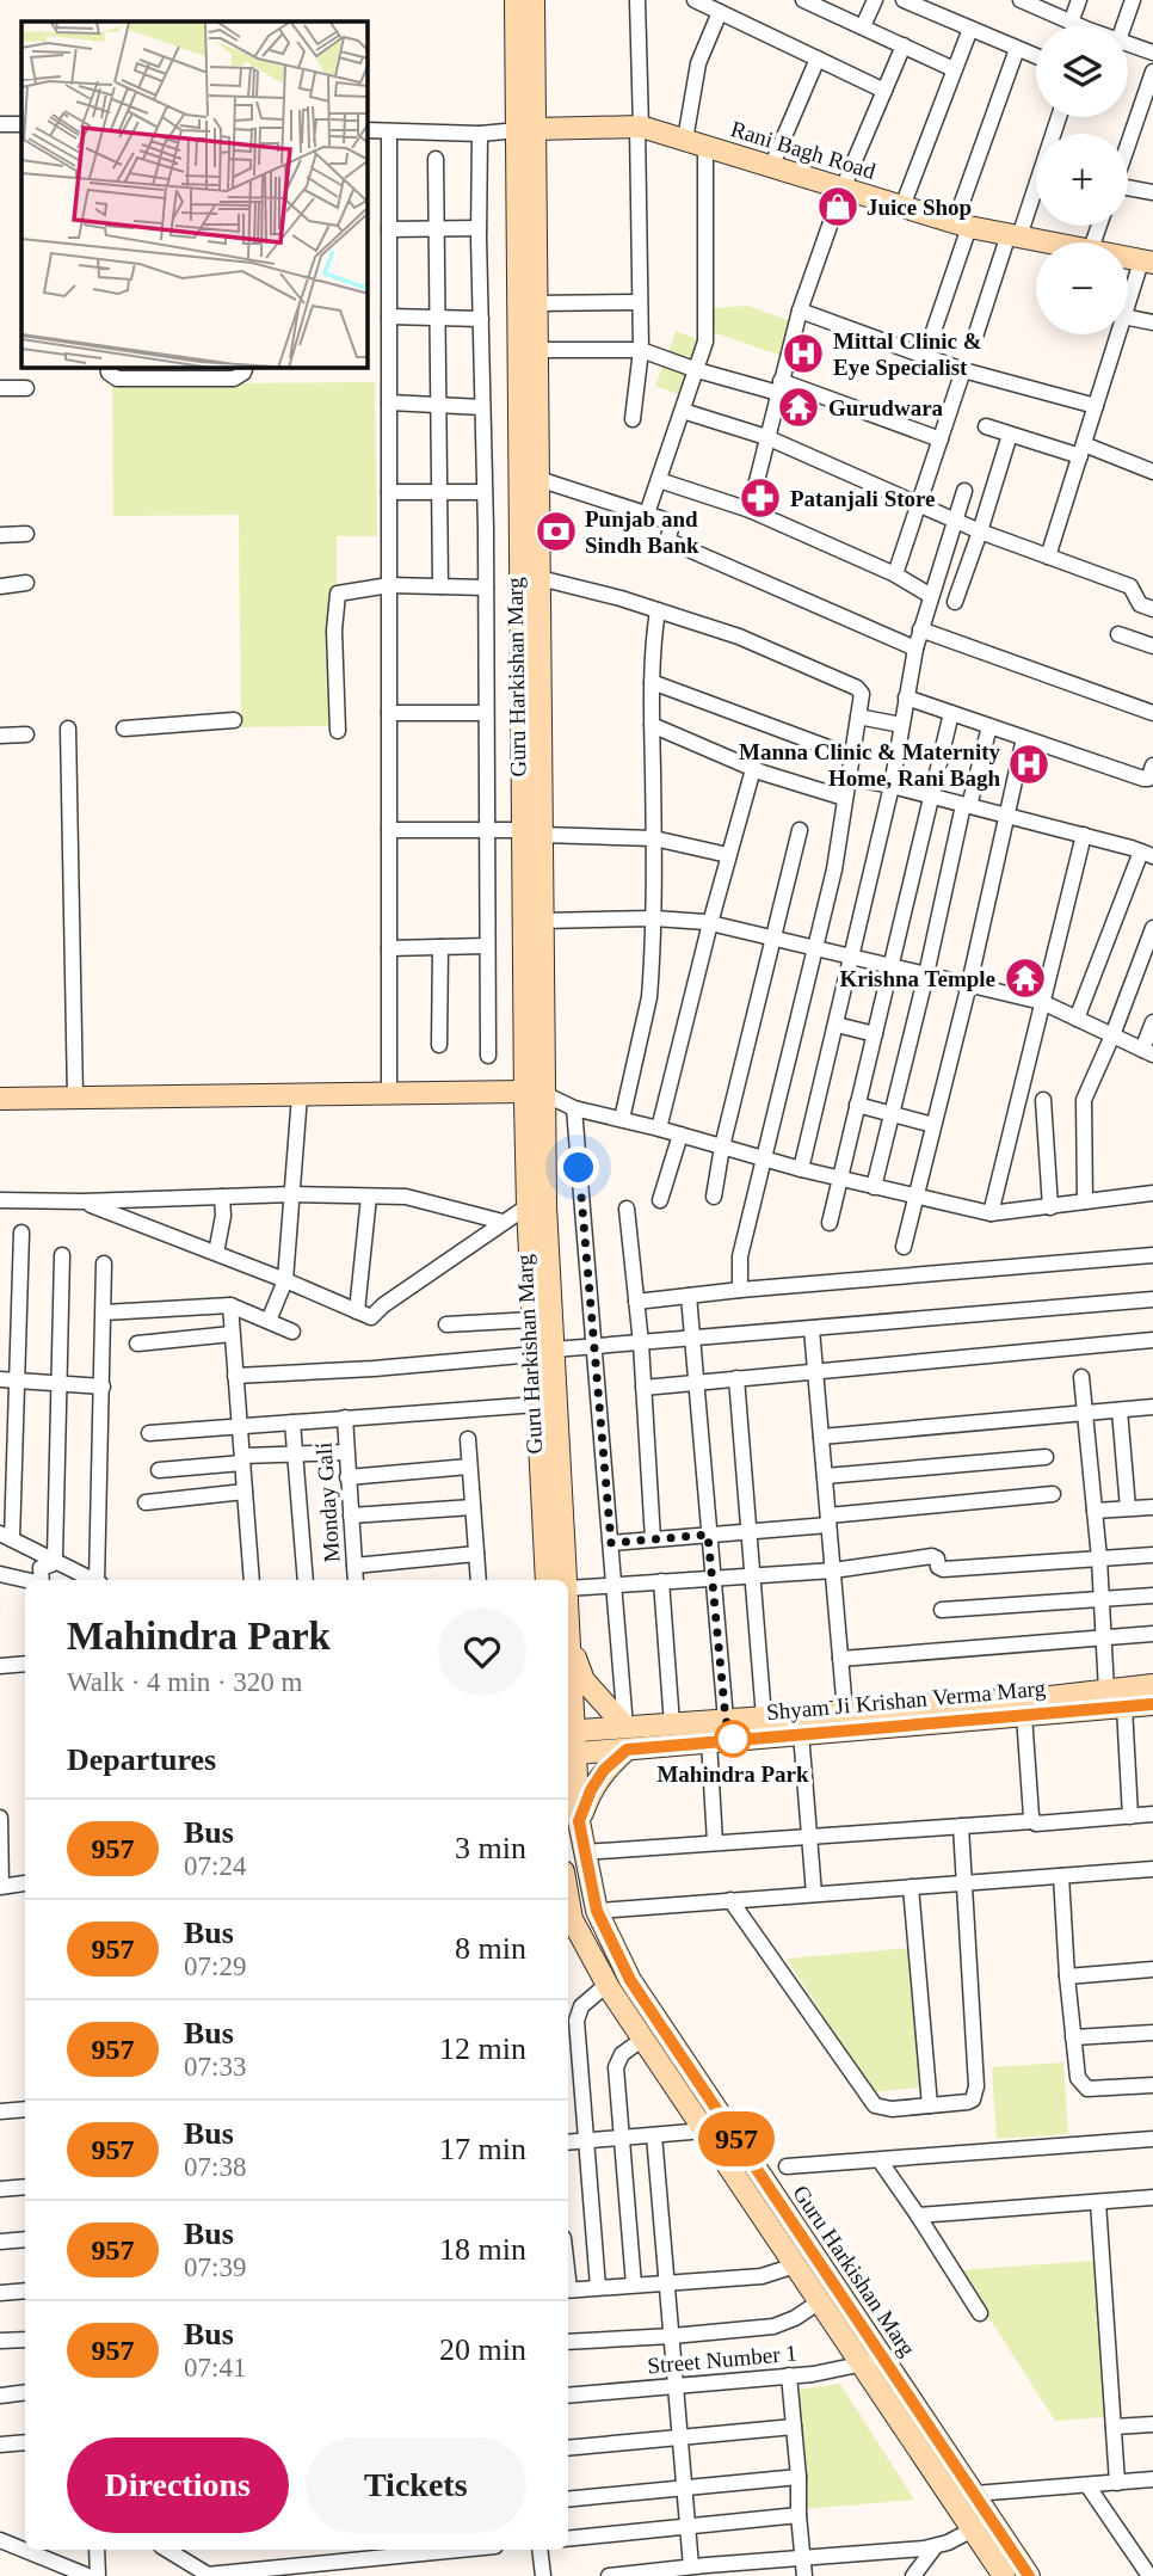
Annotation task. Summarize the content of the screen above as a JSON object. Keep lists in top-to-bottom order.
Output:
{
  "streets": {
    "main road": ["Rani Bagh Road", "Guru Harkishan Marg", "Shyam Ji Krishan Verma Marg"],
    "street": ["Monday Gali", "Street Number 1"]
  },
  "crossings": [
    ["Rani Bagh Road", "Guru Harkishan Marg"],
    ["Guru Harkishan Marg", "Shyam Ji Krishan Verma Marg"],
    ["Guru Harkishan Marg", "Street Number 1"]
  ],
  "places": {
    "shop": ["Juice Shop"],
    "hospital": ["Mittal Clinic & Eye Specialist", "Manna Clinic & Maternity Home, Rani Bagh"],
    "temple": ["Gurudwara", "Krishna Temple"],
    "pharmacy": ["Patanjali Store"],
    "bank": ["Punjab and Sindh Bank"],
    "other": ["Mahindra Park"]
  },
  "lines": ["bus line 957"],
  "page": {
    "on_map": "957",
    "map_buttons": ["+", "−"],
    "heading": [
      ["Mahindra Park", "Walk · 4 min · 320 m"],
      "Departures"
    ],
    "list": [
      {
        "mark": "957",
        "name": "Bus",
        "note": "07:24",
        "value": "3 min"
      },
      {
        "mark": "957",
        "name": "Bus",
        "note": "07:29",
        "value": "8 min"
      },
      {
        "mark": "957",
        "name": "Bus",
        "note": "07:33",
        "value": "12 min"
      },
      {
        "mark": "957",
        "name": "Bus",
        "note": "07:38",
        "value": "17 min"
      },
      {
        "mark": "957",
        "name": "Bus",
        "note": "07:39",
        "value": "18 min"
      },
      {
        "mark": "957",
        "name": "Bus",
        "note": "07:41",
        "value": "20 min"
      }
    ],
    "buttons": ["Directions", "Tickets"]
  }
}
